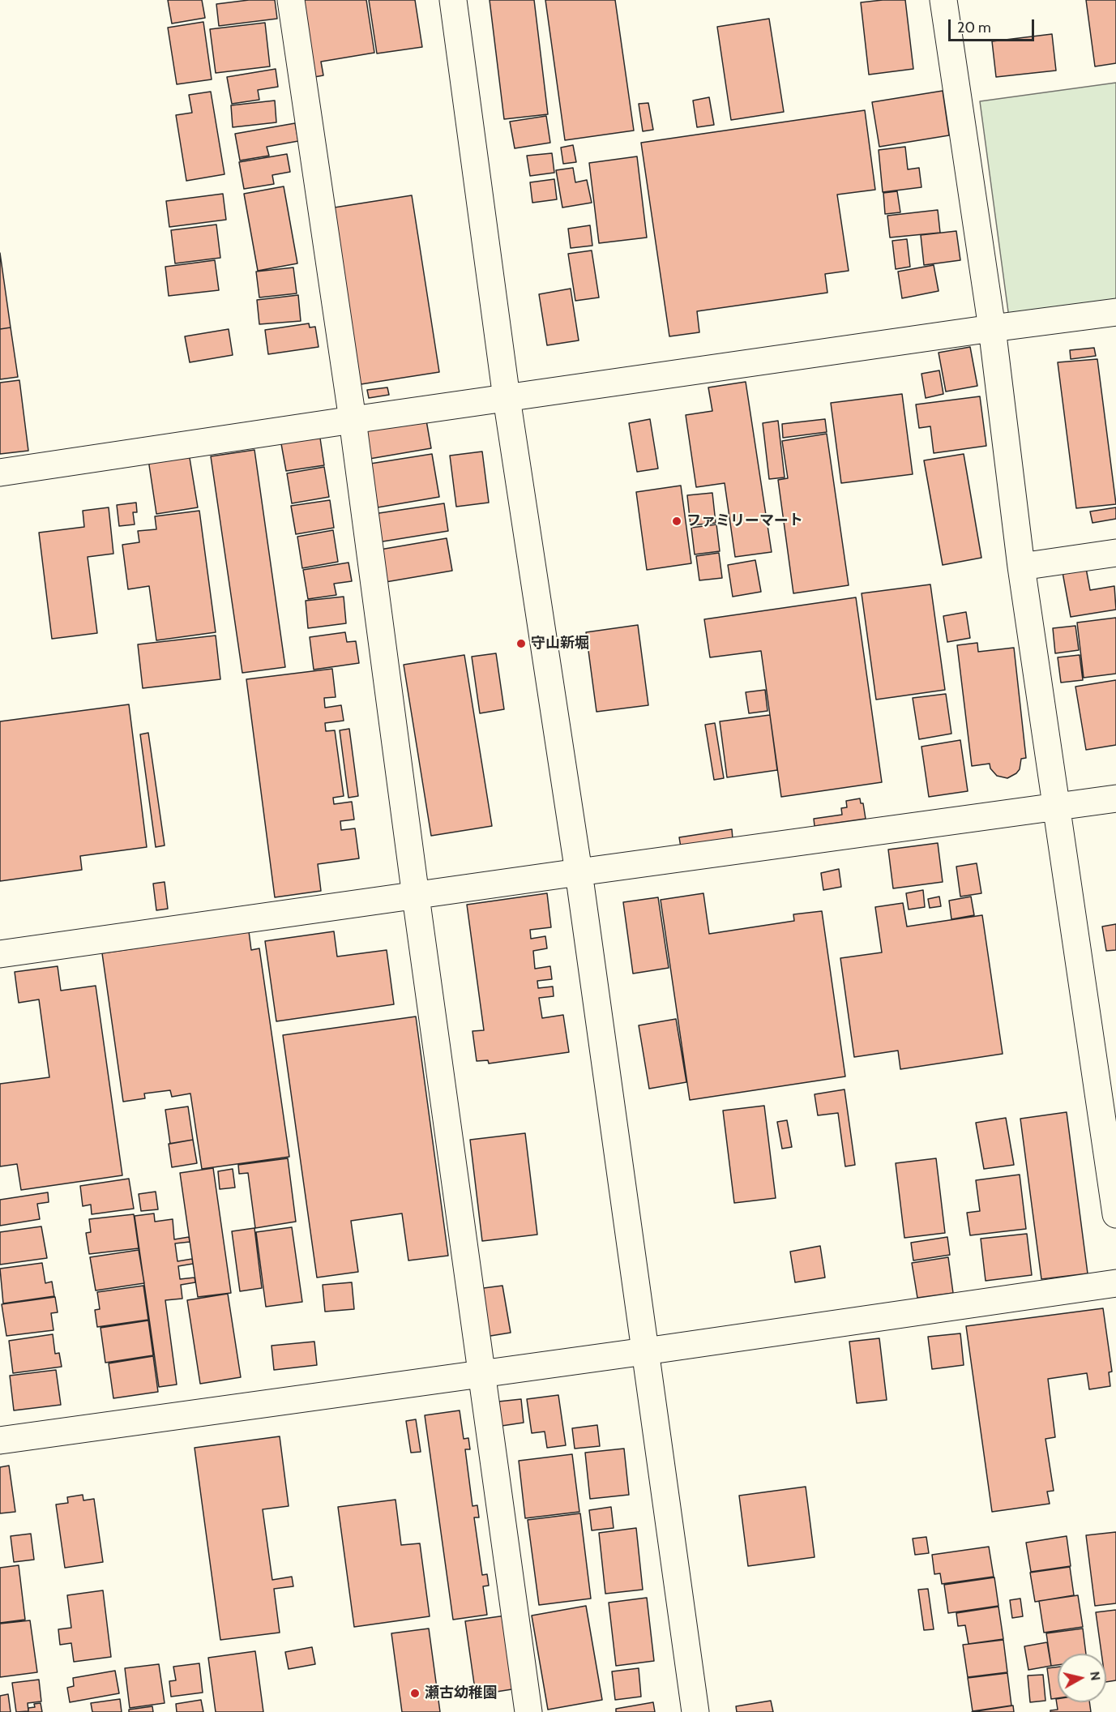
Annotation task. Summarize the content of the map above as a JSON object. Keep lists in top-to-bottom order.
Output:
{
  "places": ["ファミリーマート", "守山新堀", "瀬古幼稚園"],
  "scale_bar": "20 m",
  "north": "right"
}
